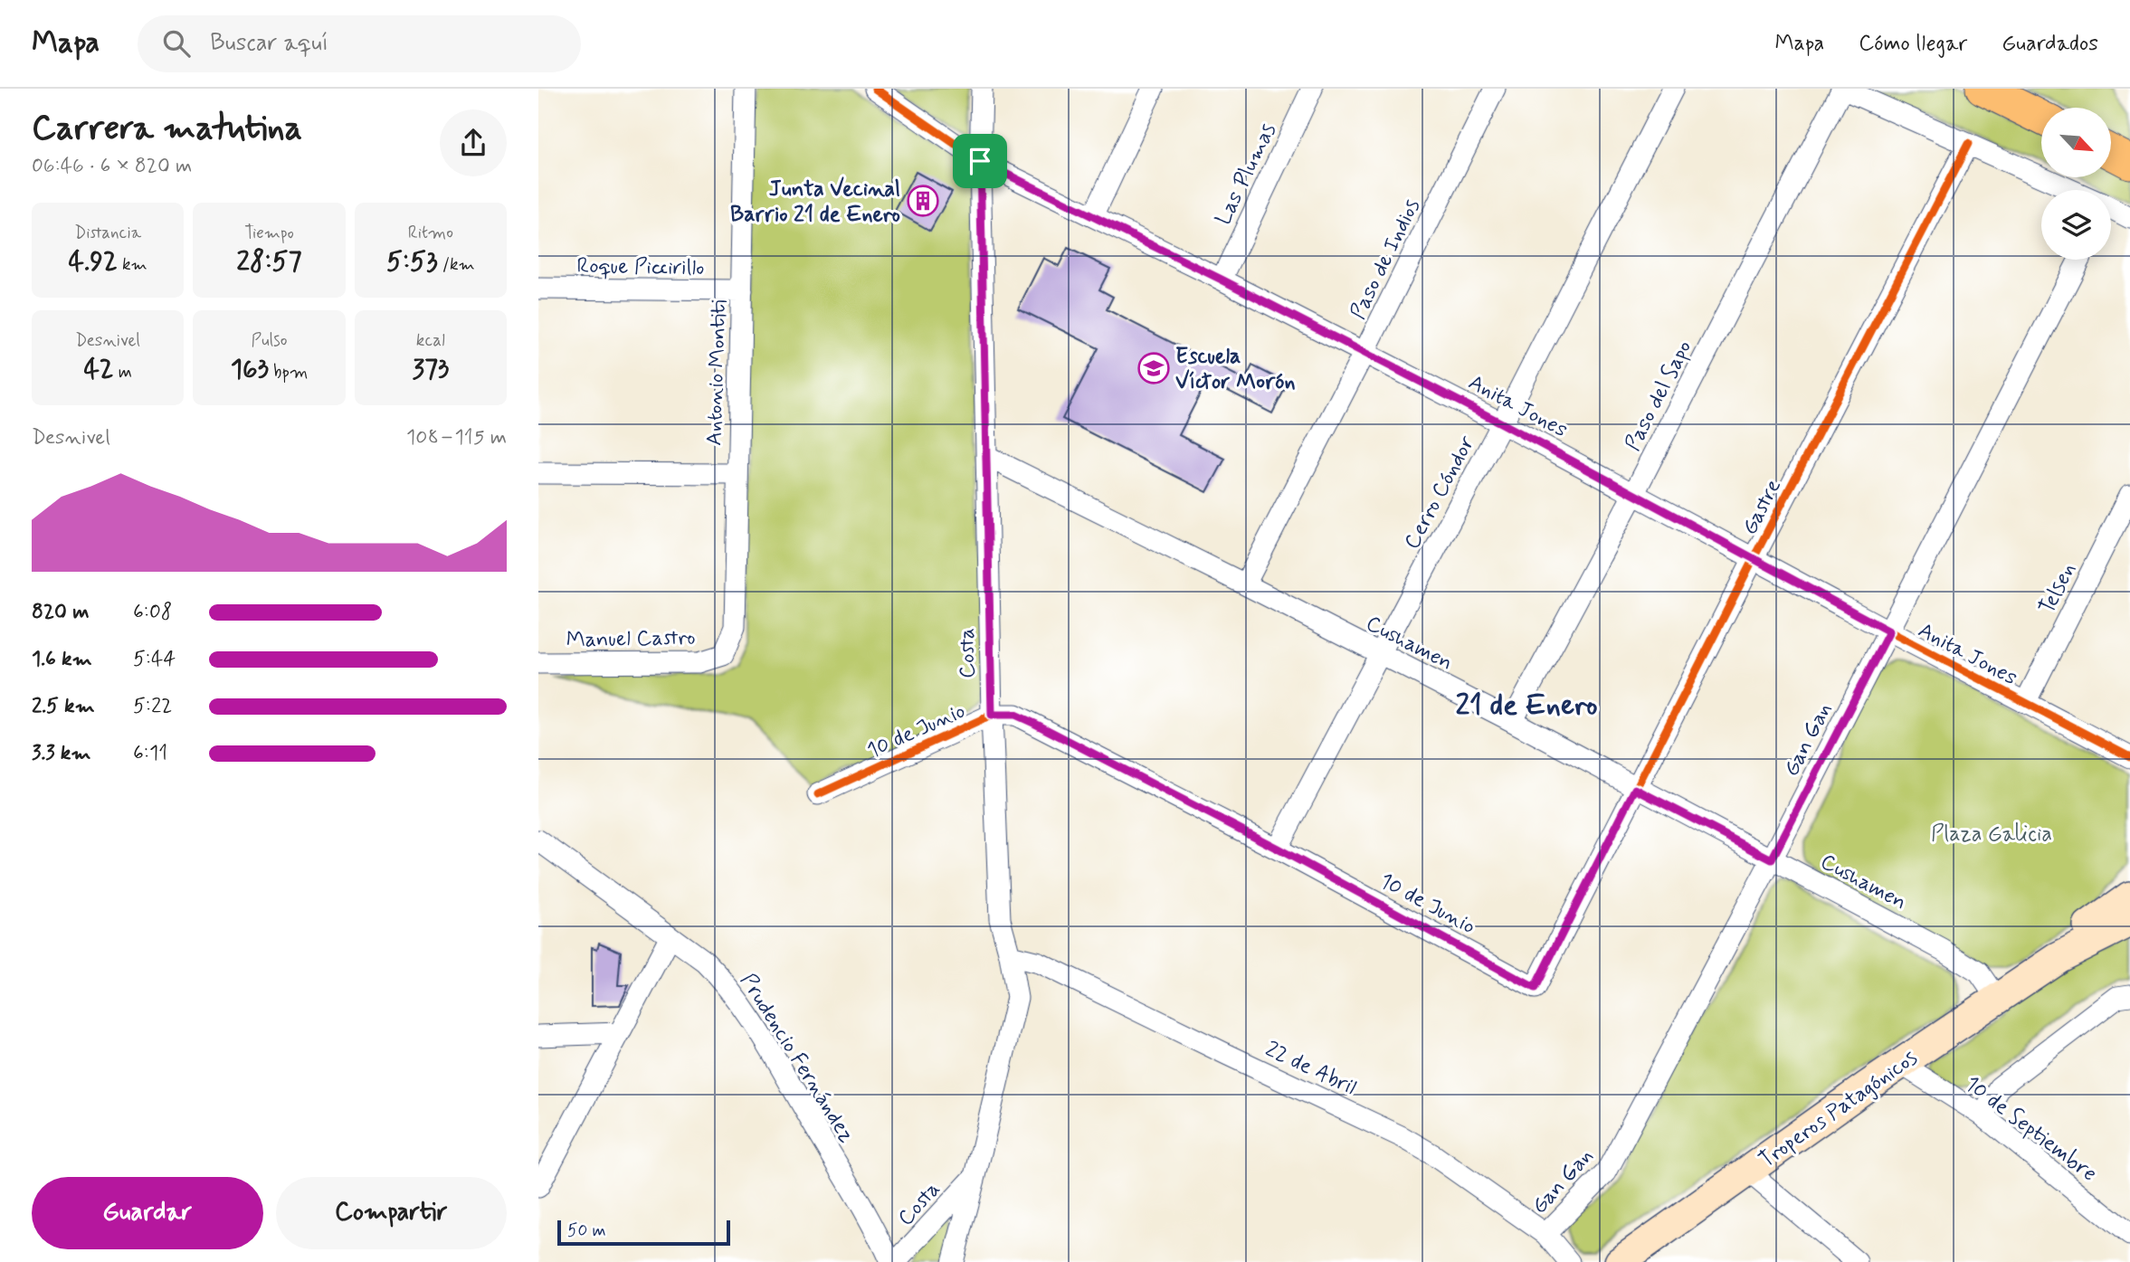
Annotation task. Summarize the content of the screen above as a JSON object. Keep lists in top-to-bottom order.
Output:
{
  "streets": {
    "main road": ["Troperos Patagónicos"],
    "street": [
      "Las Plumas",
      "Paso de Indios",
      "Roque Piccirillo",
      "Antonio Montiti",
      "Paso del Sapo",
      "Anita Jones",
      "Cerro Cóndor",
      "Gastre",
      "Telsen",
      "Manuel Castro",
      "Cushamen",
      "Costa",
      "10 de Junio",
      "Gan Gan",
      "Prudencio Fernández",
      "22 de Abril",
      "10 de Septiembre"
    ]
  },
  "crossings": [
    ["Las Plumas", "Anita Jones"],
    ["Paso de Indios", "Anita Jones"],
    ["Paso de Indios", "Cushamen"],
    ["Roque Piccirillo", "Antonio Montiti"],
    ["Antonio Montiti", "Manuel Castro"],
    ["Paso del Sapo", "Anita Jones"],
    ["Paso del Sapo", "Cushamen"],
    ["Anita Jones", "Cerro Cóndor"],
    ["Anita Jones", "Gastre"],
    ["Anita Jones", "Telsen"],
    ["Anita Jones", "Costa"],
    ["Anita Jones", "Gan Gan"],
    ["Cerro Cóndor", "Cushamen"],
    ["Cerro Cóndor", "10 de Junio"],
    ["Gastre", "Cushamen"],
    ["Gastre", "10 de Junio"],
    ["Cushamen", "Costa"],
    ["Cushamen", "Gan Gan"],
    ["Cushamen", "Troperos Patagónicos"],
    ["Costa", "10 de Junio"],
    ["Costa", "22 de Abril"],
    ["Gan Gan", "22 de Abril"],
    ["Troperos Patagónicos", "10 de Septiembre"]
  ],
  "districts": ["21 de Enero"],
  "parks": ["Plaza Galicia"],
  "places": {
    "building": ["Junta Vecinal Barrio 21 de Enero"],
    "school or university": ["Escuela Víctor Morón"]
  },
  "scale_bar": "50 m",
  "north": "bottom right",
  "page": {
    "header": "Mapa",
    "search": "Buscar aquí",
    "nav": ["Mapa", "Cómo llegar", "Guardados"],
    "heading": ["Carrera matutina", "06:46 · 6 × 820 m"],
    "stats": [
      ["Distancia", "4.92 km"],
      ["Tiempo", "28:57"],
      ["Ritmo", "5:53 /km"],
      ["Desnivel", "42 m"],
      ["Pulso", "163 bpm"],
      ["kcal", "373"]
    ],
    "chart": ["Desnivel", "108–115 m"],
    "list": [
      {
        "name": "820 m",
        "note": "6:08"
      },
      {
        "name": "1.6 km",
        "note": "5:44"
      },
      {
        "name": "2.5 km",
        "note": "5:22"
      },
      {
        "name": "3.3 km",
        "note": "6:11"
      }
    ],
    "buttons": ["Guardar", "Compartir"],
    "scale": "50 m"
  }
}
